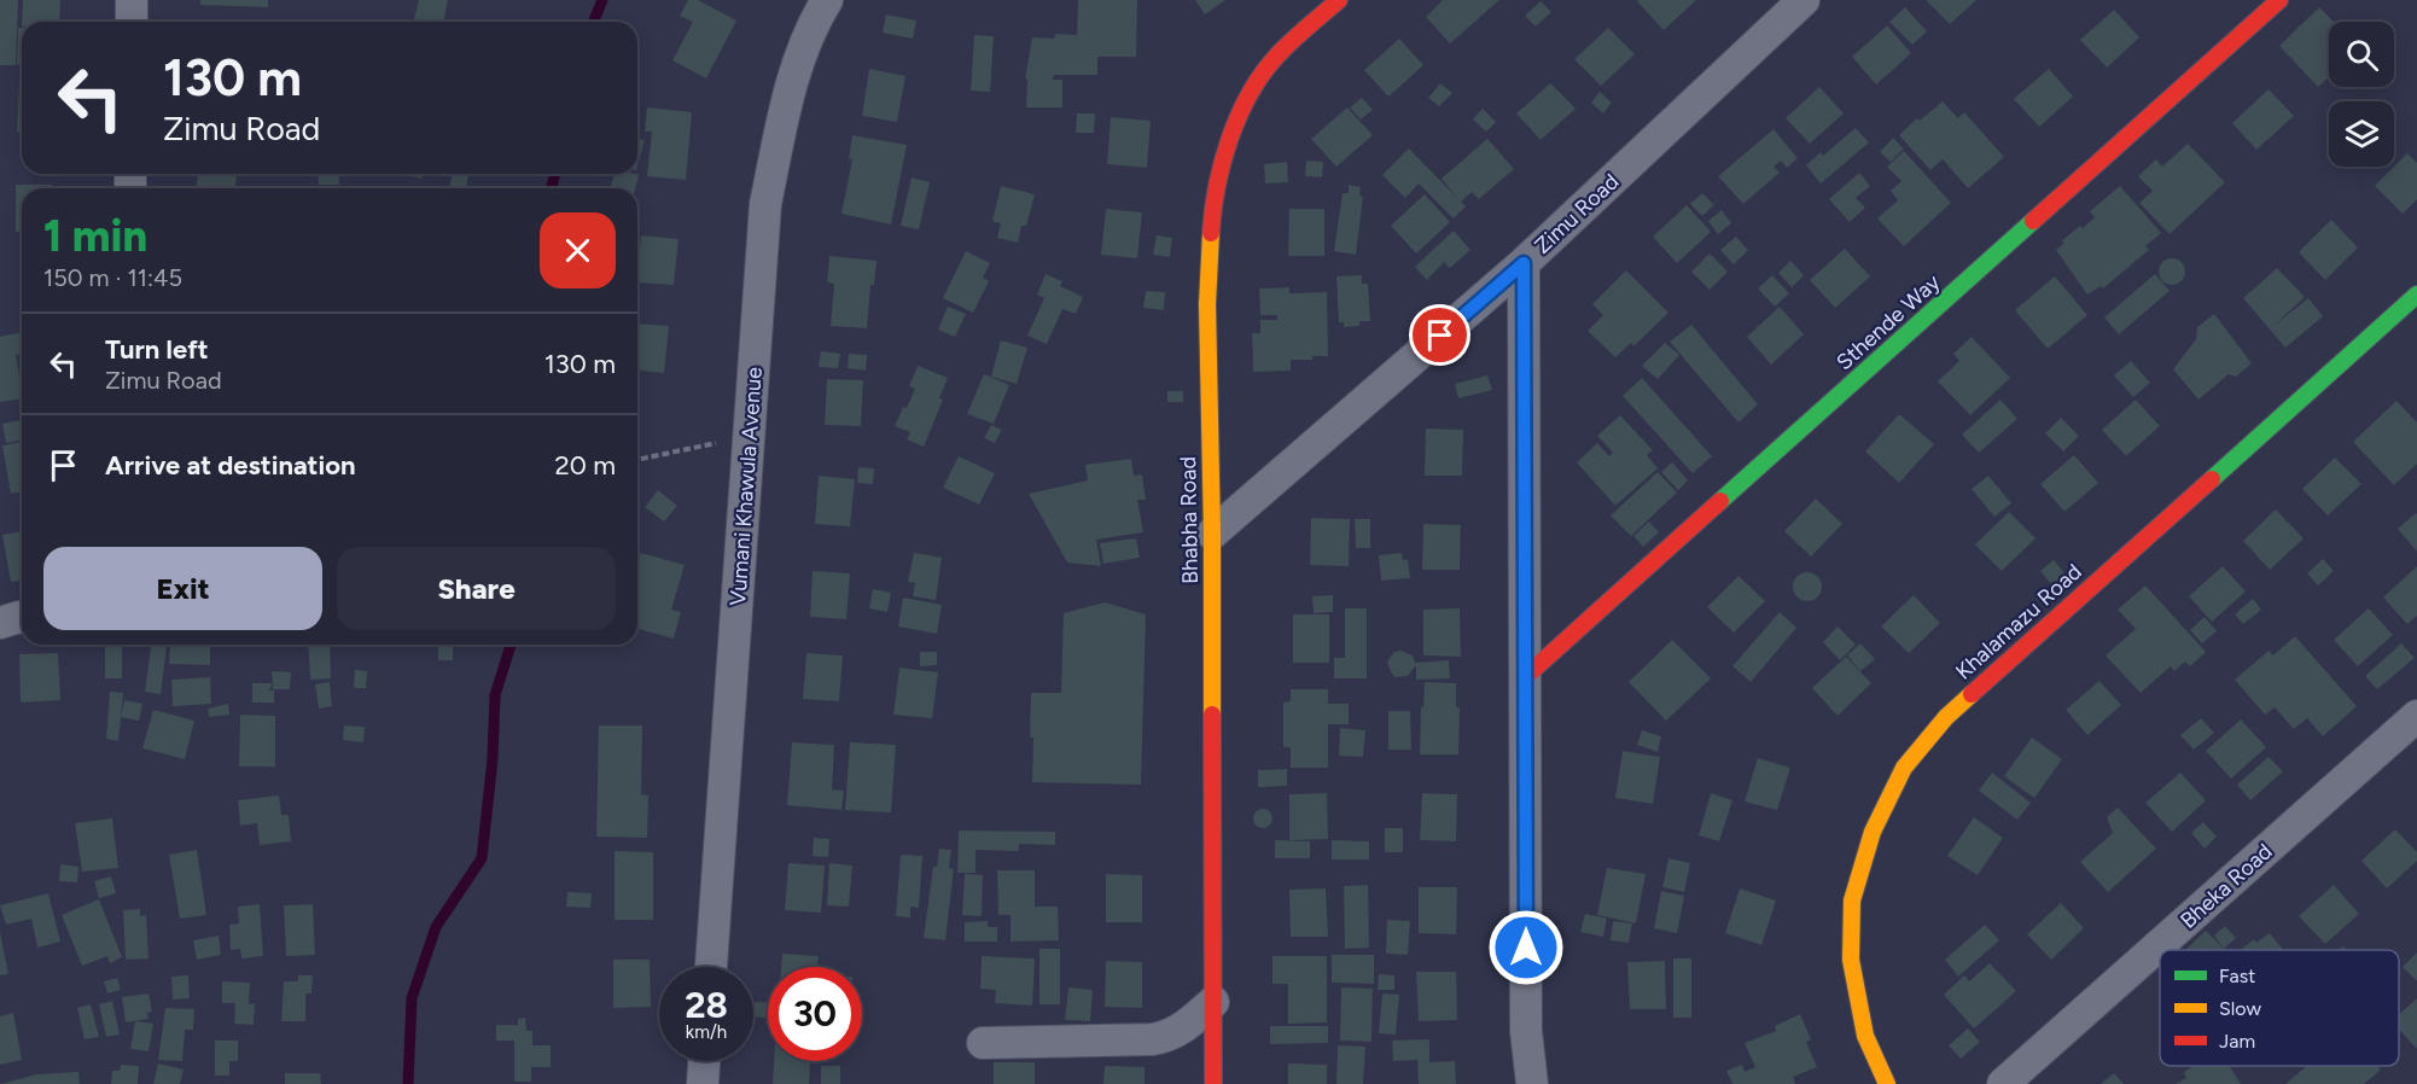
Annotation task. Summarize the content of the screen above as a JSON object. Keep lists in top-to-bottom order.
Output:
{
  "streets": {
    "street": [
      "Zimu Road",
      "Sthende Way",
      "Vumani Khawula Avenue",
      "Bhabha Road",
      "Khalamazu Road",
      "Bheka Road"
    ]
  },
  "crossings": [
    ["Zimu Road", "Bhabha Road"]
  ],
  "legend": ["Fast", "Slow", "Jam"],
  "page": {
    "turn": ["130 m", "Zimu Road"],
    "heading": ["1 min", "150 m · 11:45"],
    "list": [
      {
        "name": "Turn left",
        "note": "Zimu Road",
        "value": "130 m"
      },
      {
        "name": "Arrive at destination",
        "value": "20 m"
      }
    ],
    "buttons": ["Exit", "Share"],
    "speed": "28 km/h",
    "limit": "30"
  }
}
